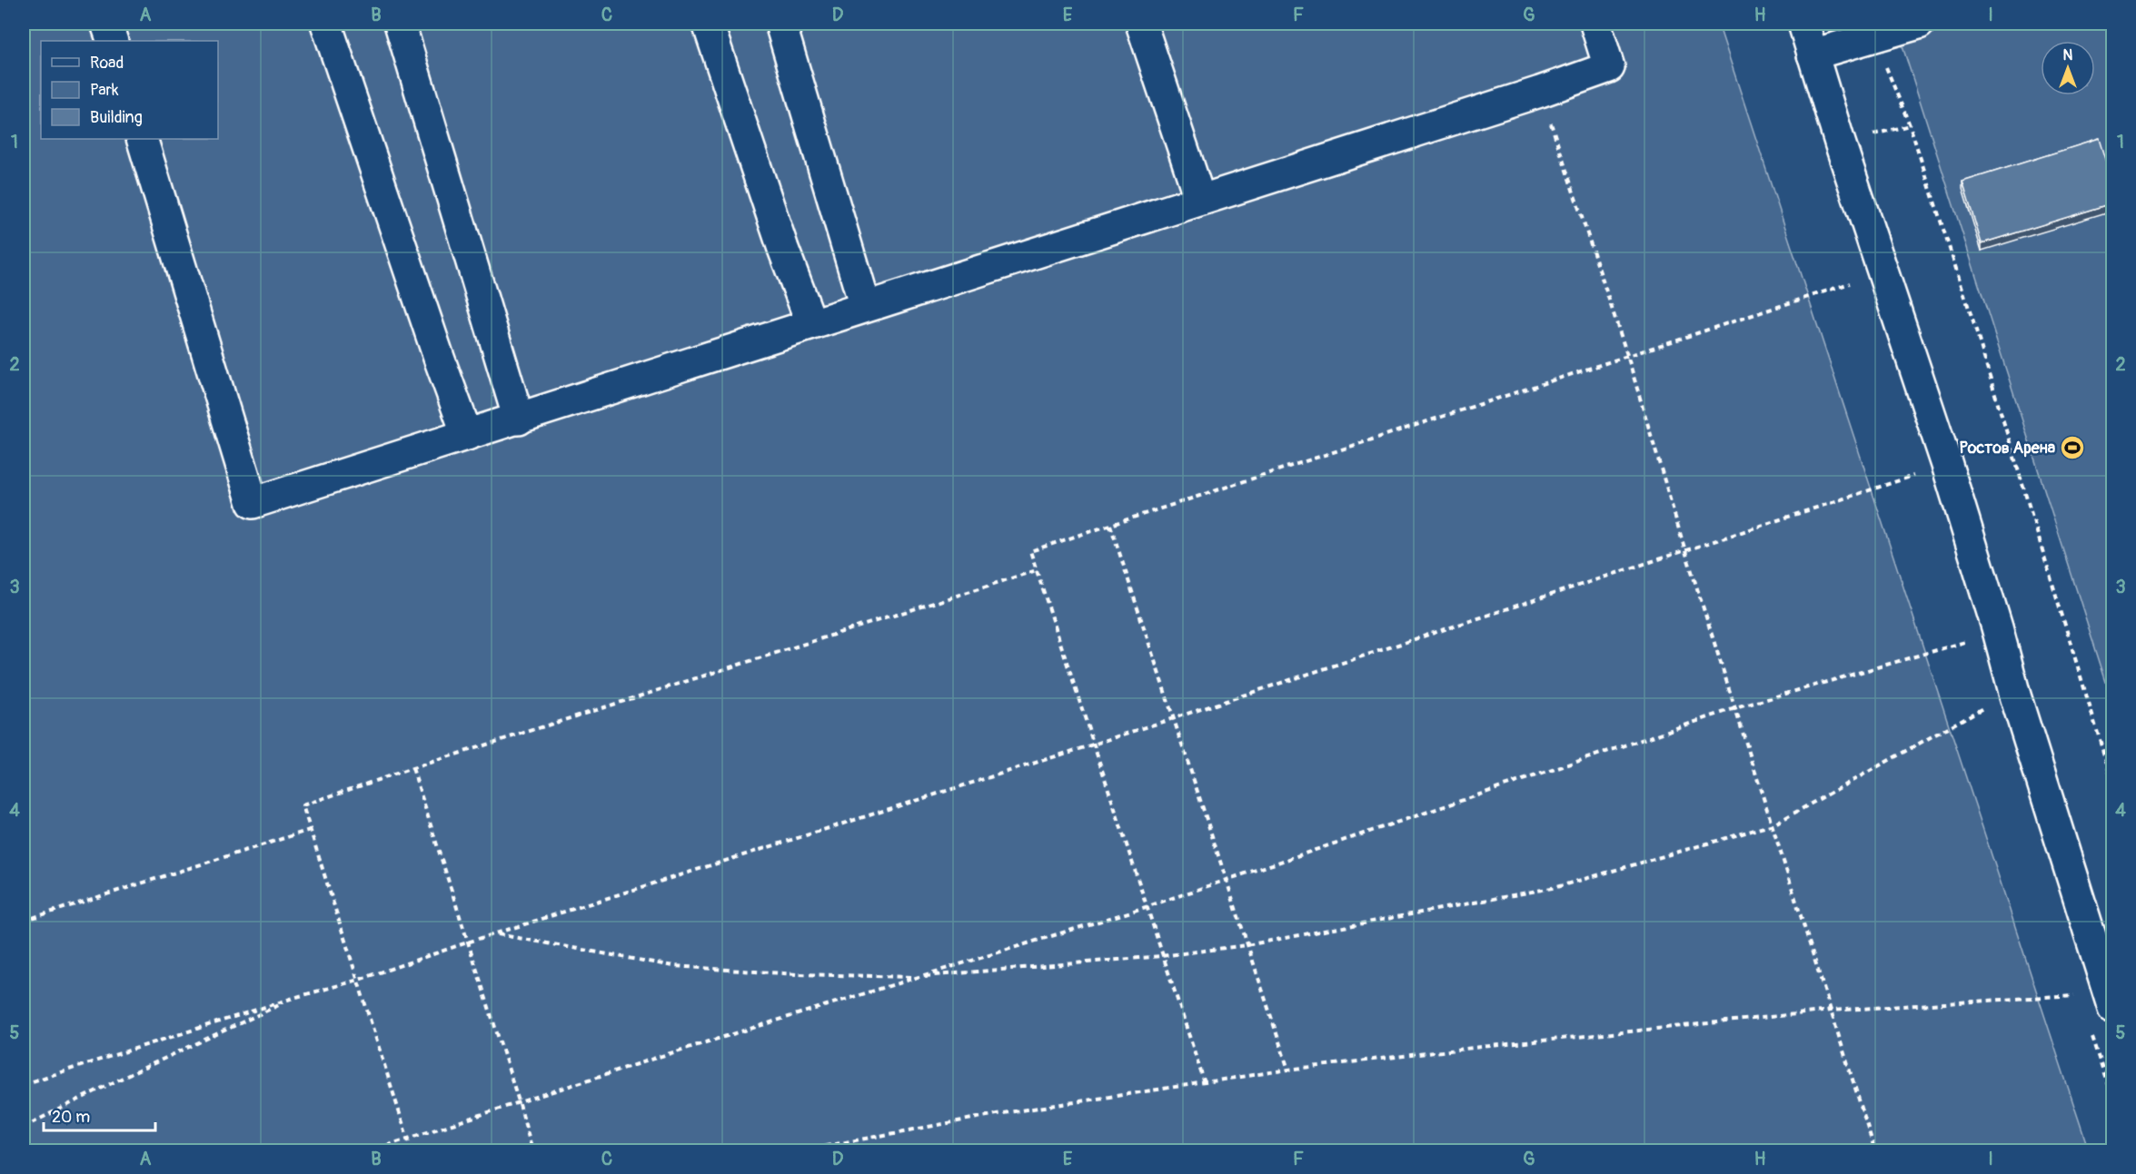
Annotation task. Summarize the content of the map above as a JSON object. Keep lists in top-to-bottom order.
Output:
{
  "places": {
    "sports": ["Ростов Арена"]
  },
  "legend": ["Road", "Park", "Building"],
  "scale_bar": "20 m",
  "north": "top",
  "grid": {
    "columns": [
      "A",
      "B",
      "C",
      "D",
      "E",
      "F",
      "G",
      "H",
      "I"
    ],
    "rows": [
      "1",
      "2",
      "3",
      "4",
      "5"
    ]
  }
}
